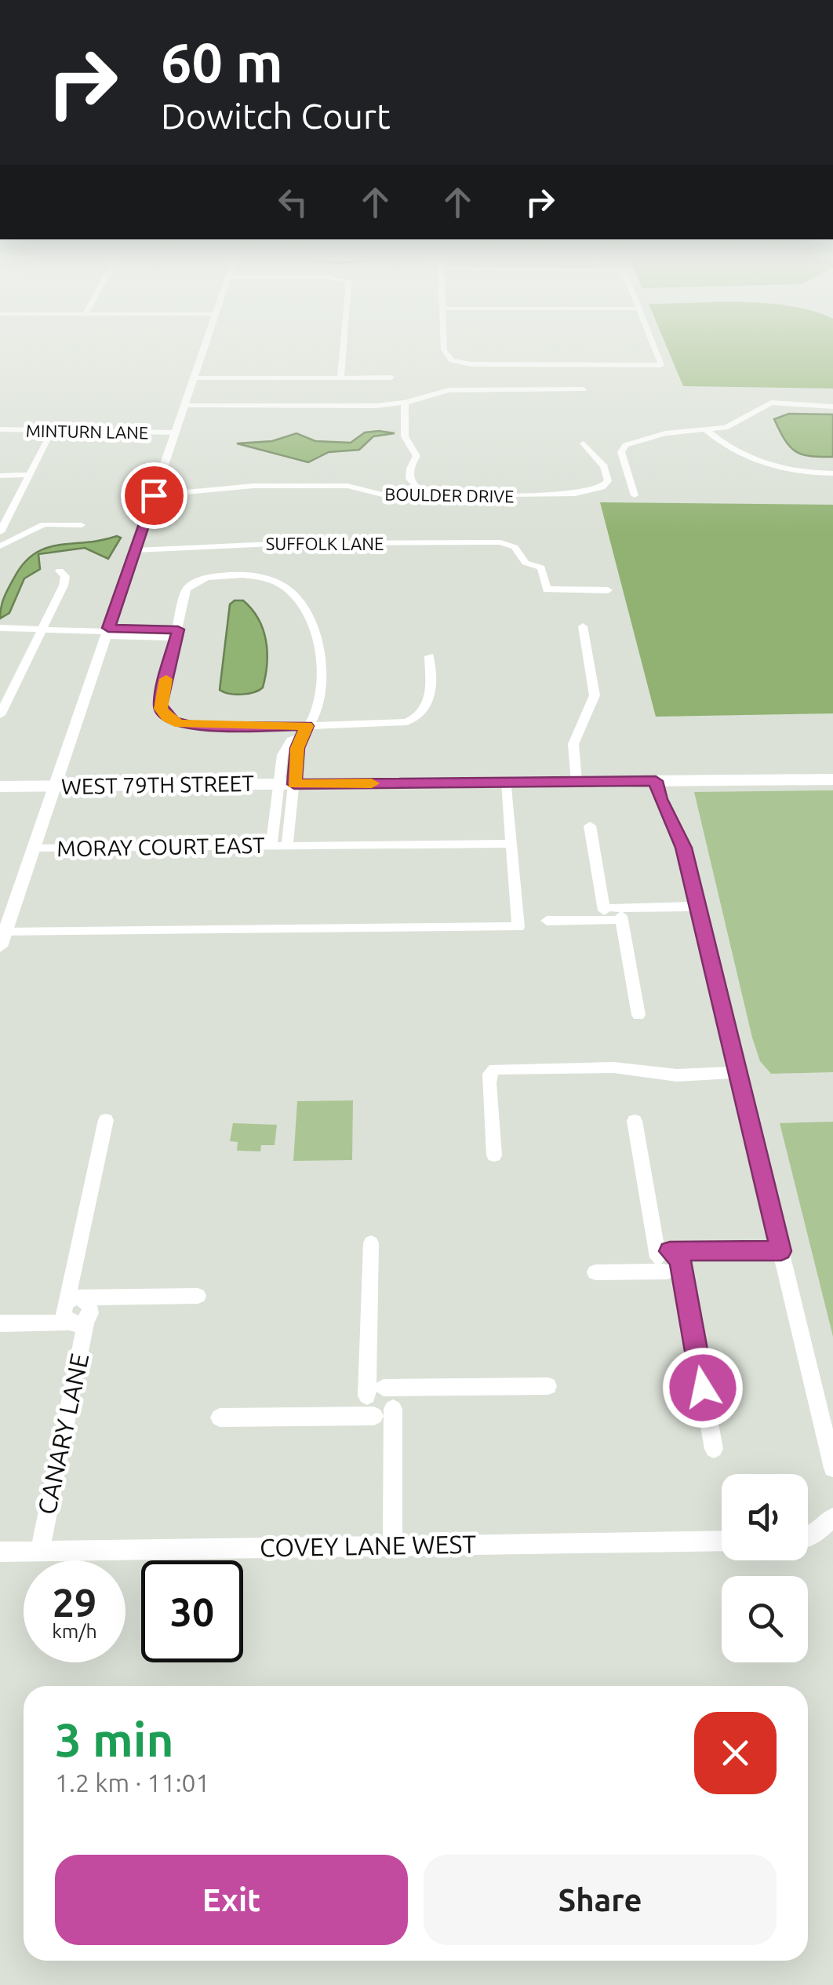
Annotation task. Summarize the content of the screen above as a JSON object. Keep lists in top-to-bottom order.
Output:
{
  "streets": {
    "main road": ["WEST 79TH STREET"],
    "street": [
      "MINTURN LANE",
      "BOULDER DRIVE",
      "SUFFOLK LANE",
      "MORAY COURT EAST",
      "CANARY LANE",
      "COVEY LANE WEST"
    ]
  },
  "crossings": [
    ["CANARY LANE", "COVEY LANE WEST"]
  ],
  "page": {
    "turn": ["60 m", "Dowitch Court"],
    "speed": "29 km/h",
    "limit": "30",
    "heading": ["3 min", "1.2 km · 11:01"],
    "buttons": ["Exit", "Share"]
  }
}
